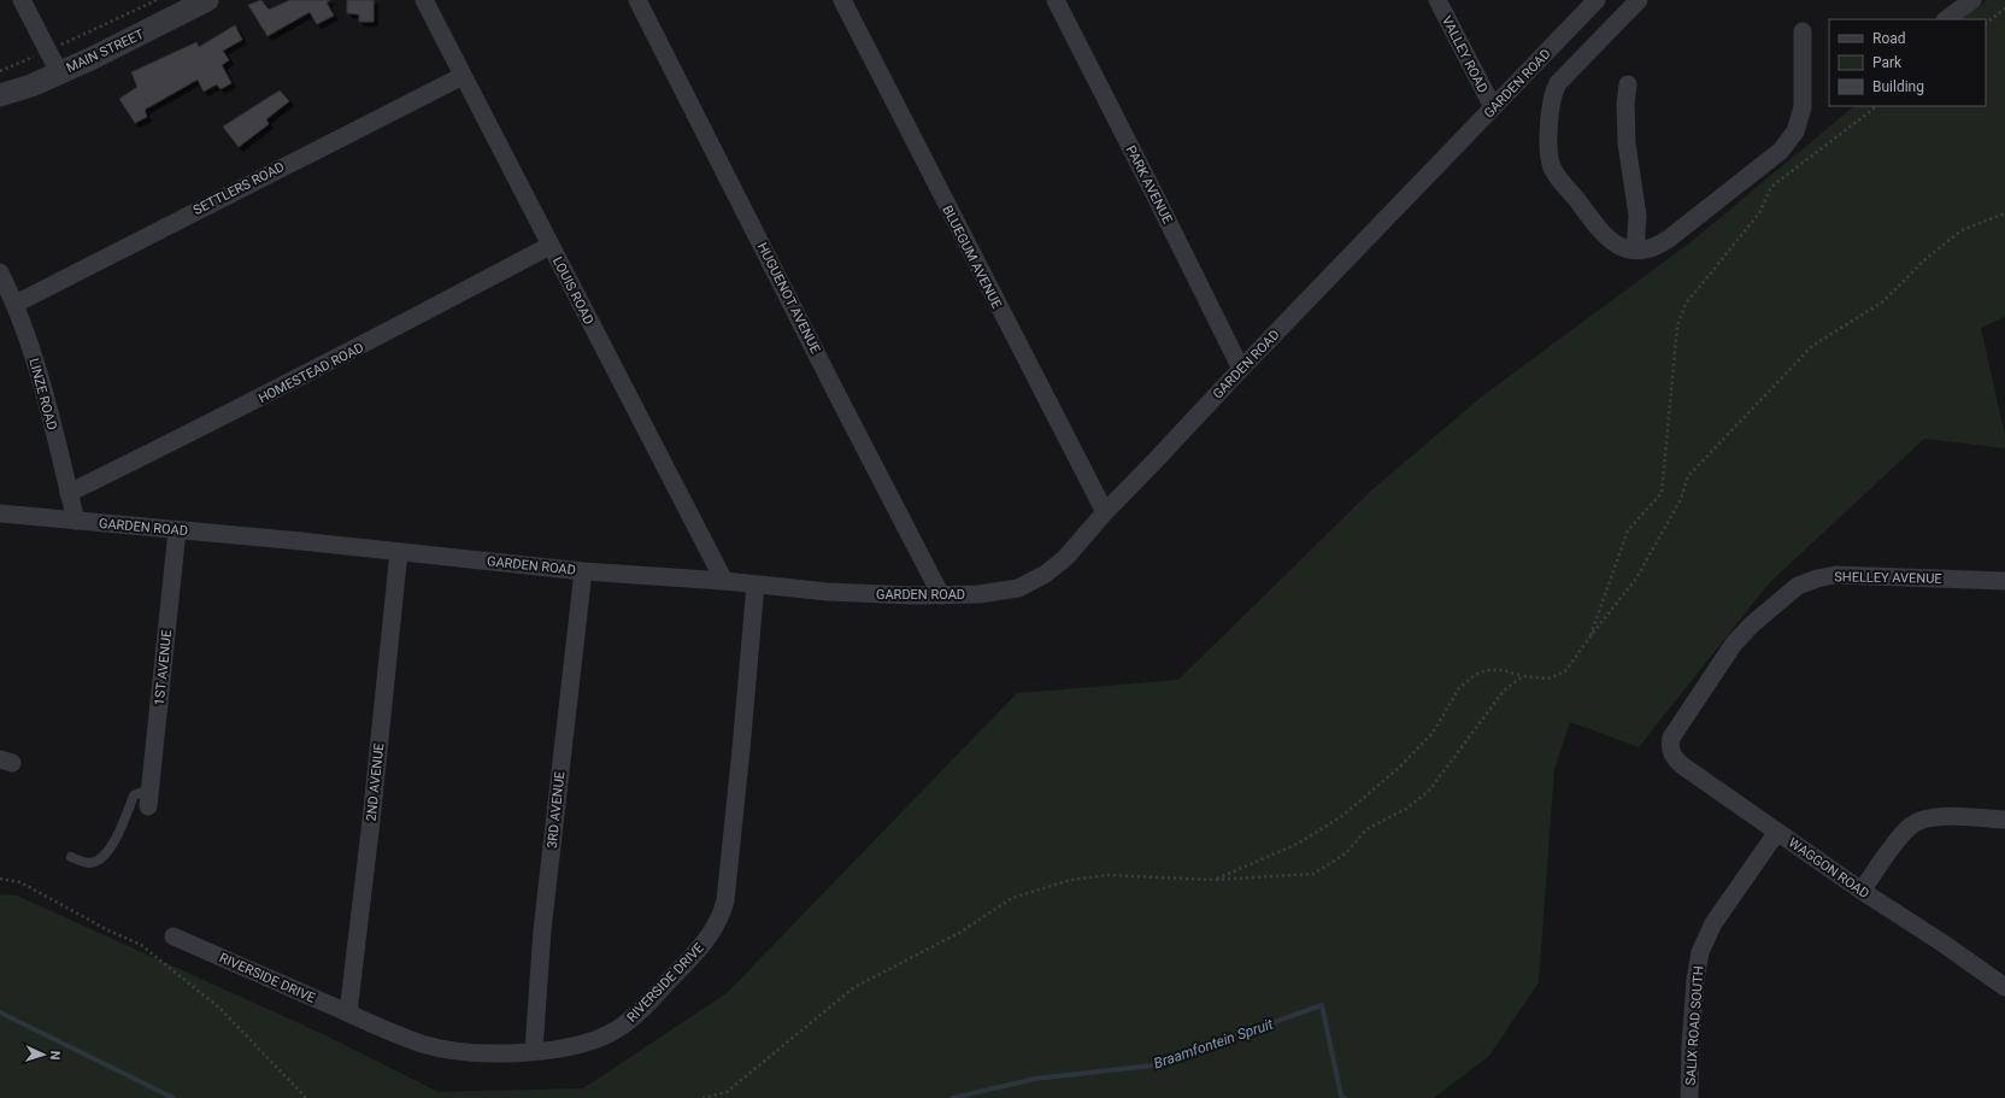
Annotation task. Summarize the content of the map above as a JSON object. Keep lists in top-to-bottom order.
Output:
{
  "streets": {
    "street": [
      "MAIN STREET",
      "VALLEY ROAD",
      "GARDEN ROAD",
      "PARK AVENUE",
      "SETTLERS ROAD",
      "BLUEGUM AVENUE",
      "LOUIS ROAD",
      "HUGUENOT AVENUE",
      "HOMESTEAD ROAD",
      "LINZE ROAD",
      "SHELLEY AVENUE",
      "1ST AVENUE",
      "2ND AVENUE",
      "3RD AVENUE",
      "WAGGON ROAD",
      "RIVERSIDE DRIVE",
      "SALIX ROAD SOUTH"
    ]
  },
  "crossings": [
    ["VALLEY ROAD", "GARDEN ROAD"],
    ["GARDEN ROAD", "PARK AVENUE"],
    ["GARDEN ROAD", "BLUEGUM AVENUE"],
    ["GARDEN ROAD", "LOUIS ROAD"],
    ["GARDEN ROAD", "HUGUENOT AVENUE"],
    ["GARDEN ROAD", "LINZE ROAD"],
    ["GARDEN ROAD", "1ST AVENUE"],
    ["GARDEN ROAD", "2ND AVENUE"],
    ["GARDEN ROAD", "3RD AVENUE"],
    ["GARDEN ROAD", "RIVERSIDE DRIVE"],
    ["SETTLERS ROAD", "LOUIS ROAD"],
    ["SETTLERS ROAD", "LINZE ROAD"],
    ["LOUIS ROAD", "HOMESTEAD ROAD"],
    ["HOMESTEAD ROAD", "LINZE ROAD"],
    ["SHELLEY AVENUE", "WAGGON ROAD"],
    ["2ND AVENUE", "RIVERSIDE DRIVE"],
    ["3RD AVENUE", "RIVERSIDE DRIVE"],
    ["WAGGON ROAD", "SALIX ROAD SOUTH"]
  ],
  "water": ["Braamfontein Spruit"],
  "legend": ["Road", "Park", "Building"],
  "north": "right"
}
